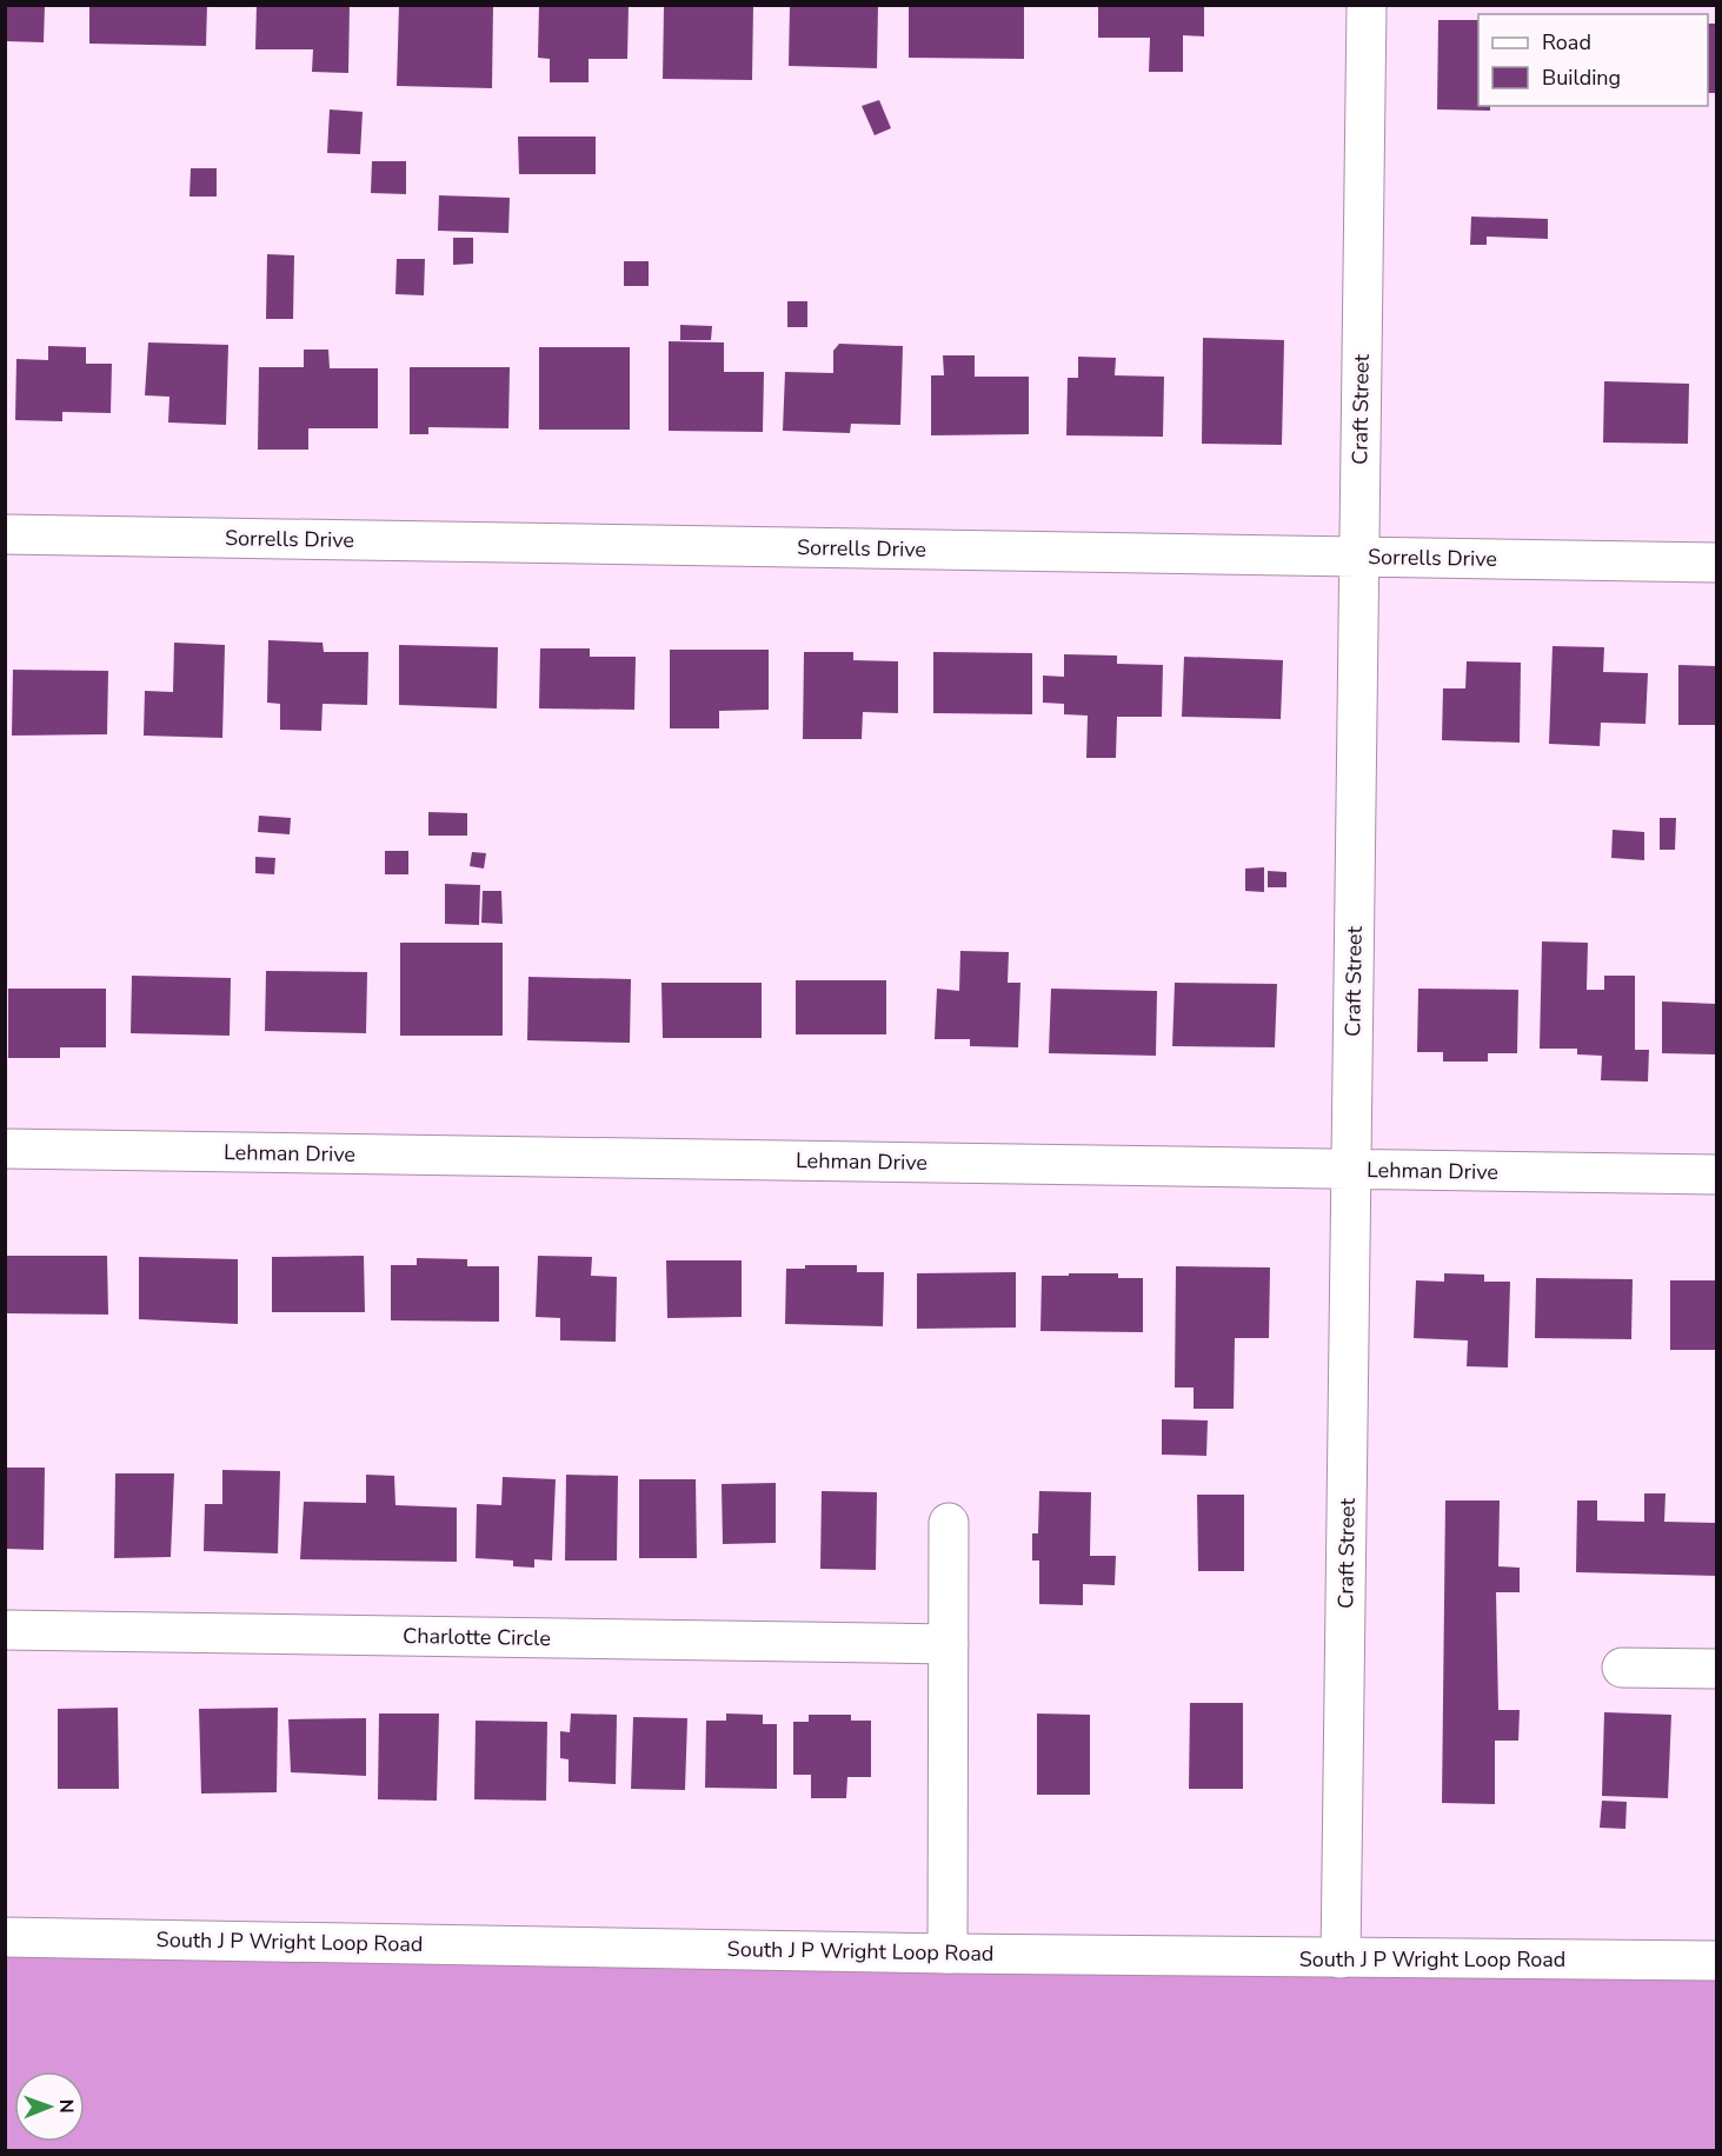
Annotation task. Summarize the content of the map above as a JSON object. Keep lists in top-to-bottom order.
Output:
{
  "streets": {
    "street": [
      "Craft Street",
      "Sorrells Drive",
      "Lehman Drive",
      "Charlotte Circle",
      "South J P Wright Loop Road"
    ]
  },
  "crossings": [
    ["Craft Street", "Sorrells Drive"],
    ["Craft Street", "Lehman Drive"],
    ["Craft Street", "South J P Wright Loop Road"]
  ],
  "legend": ["Road", "Building"],
  "north": "right"
}
